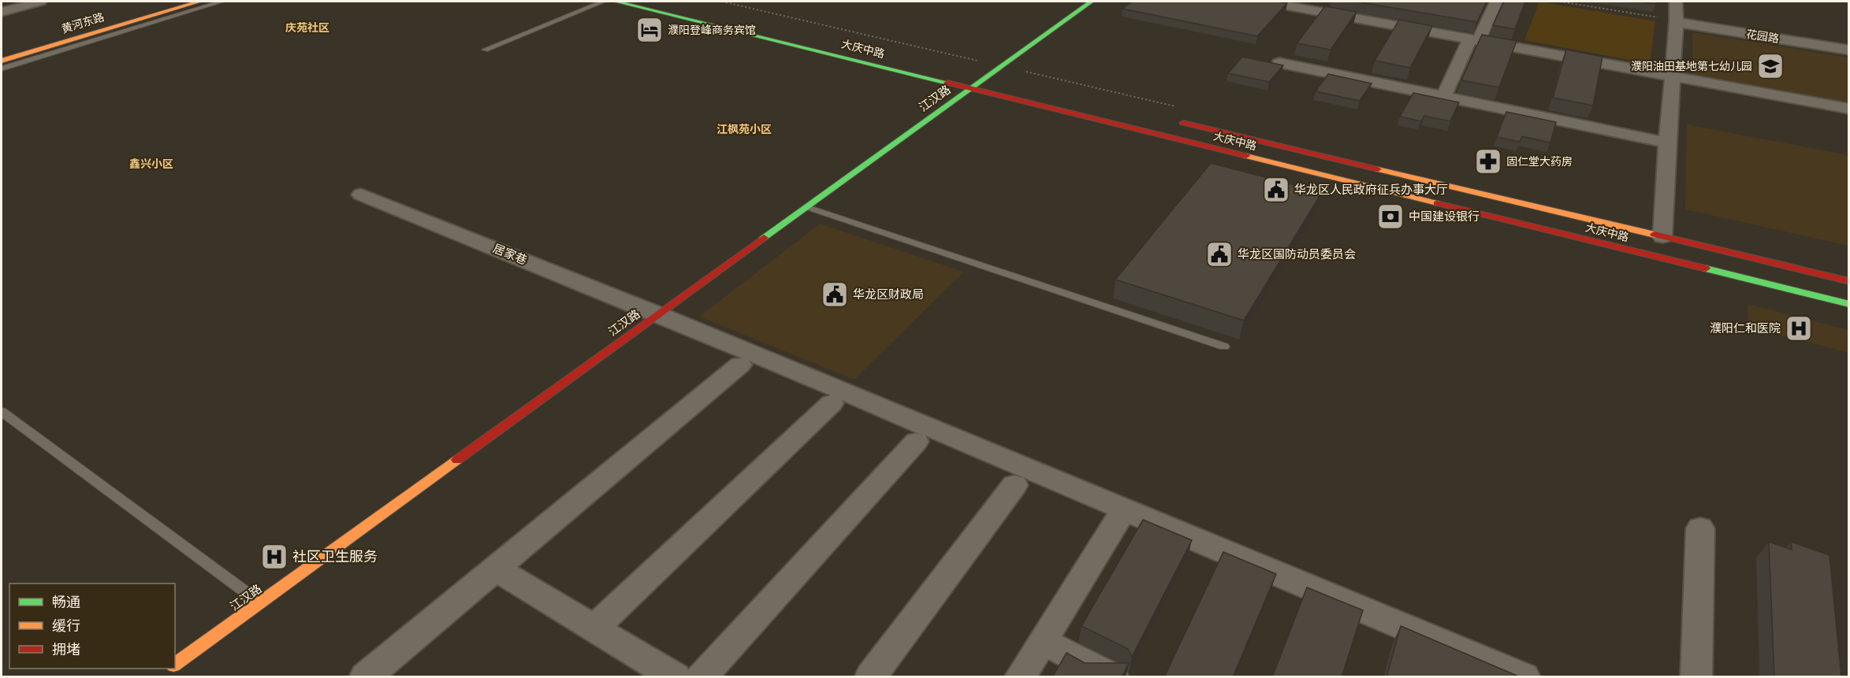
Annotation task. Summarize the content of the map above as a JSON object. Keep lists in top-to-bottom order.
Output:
{
  "streets": {
    "main road": ["黄河东路", "大庆中路", "江汉路"],
    "street": ["花园路", "居家巷"]
  },
  "crossings": [
    ["大庆中路", "江汉路"],
    ["江汉路", "居家巷"]
  ],
  "districts": ["庆苑社区", "江枫苑小区", "鑫兴小区"],
  "places": {
    "hotel": ["濮阳登峰商务宾馆"],
    "school or university": ["濮阳油田基地第七幼儿园"],
    "pharmacy": ["固仁堂大药房"],
    "public building": ["华龙区人民政府征兵办事大厅", "华龙区国防动员委员会", "华龙区财政局"],
    "bank": ["中国建设银行"],
    "hospital": ["濮阳仁和医院", "社区卫生服务"]
  },
  "legend": ["畅通", "缓行", "拥堵"]
}
